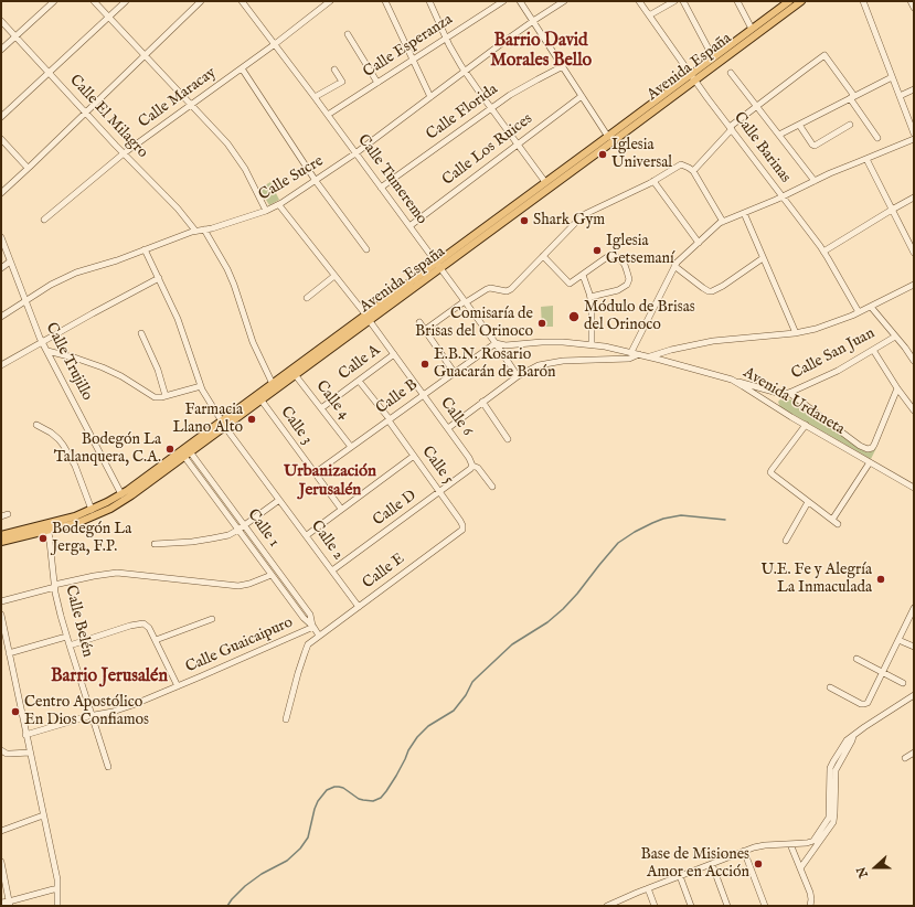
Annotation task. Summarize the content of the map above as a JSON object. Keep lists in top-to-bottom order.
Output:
{
  "streets": {
    "main road": ["Avenida España"],
    "street": [
      "Calle Esperanza",
      "Calle Maracay",
      "Calle Florida",
      "Calle El Milagro",
      "Calle Barinas",
      "Calle Los Ruices",
      "Calle Sucre",
      "Calle Tumeremo",
      "Calle San Juan",
      "Calle Trujillo",
      "Calle A",
      "Calle B",
      "Calle 4",
      "Avenida Urdaneta",
      "Calle 6",
      "Calle 3",
      "Calle 5",
      "Calle D",
      "Calle 1",
      "Calle 2",
      "Calle E",
      "Calle Belén",
      "Calle Guaicaipuro"
    ]
  },
  "crossings": [
    ["Calle Esperanza", "Calle Tumeremo"],
    ["Avenida España", "Calle Barinas"],
    ["Avenida España", "Calle Tumeremo"],
    ["Avenida España", "Calle Trujillo"],
    ["Avenida España", "Calle 4"],
    ["Avenida España", "Calle 6"],
    ["Avenida España", "Calle 3"],
    ["Avenida España", "Calle 1"],
    ["Avenida España", "Calle 2"],
    ["Avenida España", "Calle Belén"],
    ["Calle Maracay", "Calle El Milagro"],
    ["Calle Maracay", "Calle Tumeremo"],
    ["Calle Florida", "Calle Tumeremo"],
    ["Calle El Milagro", "Calle Sucre"],
    ["Calle Los Ruices", "Calle Tumeremo"],
    ["Calle Sucre", "Calle Tumeremo"],
    ["Calle Sucre", "Calle Trujillo"],
    ["Calle Sucre", "Calle 2"],
    ["Calle Tumeremo", "Calle B"],
    ["Calle Tumeremo", "Avenida Urdaneta"],
    ["Calle San Juan", "Avenida Urdaneta"],
    ["Calle A", "Calle 4"],
    ["Calle A", "Calle 6"],
    ["Calle A", "Calle 5"],
    ["Calle B", "Calle 4"],
    ["Calle B", "Avenida Urdaneta"],
    ["Calle B", "Calle 6"],
    ["Calle B", "Calle 3"],
    ["Calle B", "Calle 5"],
    ["Calle 6", "Calle D"],
    ["Calle 5", "Calle D"],
    ["Calle 5", "Calle E"],
    ["Calle D", "Calle 2"],
    ["Calle 1", "Calle E"],
    ["Calle 1", "Calle Guaicaipuro"],
    ["Calle 2", "Calle E"],
    ["Calle Belén", "Calle Guaicaipuro"]
  ],
  "districts": ["Barrio David Morales Bello", "Urbanización Jerusalén", "Barrio Jerusalén"],
  "places": [
    "Iglesia Universal",
    "Shark Gym",
    "Iglesia Getsemaní",
    "Módulo de Brisas del Orinoco",
    "Comisaría de Brisas del Orinoco",
    "E.B.N. Rosario Guacarán de Barón",
    "Farmacia Llano Alto",
    "Bodegón La Talanquera, C.A.",
    "Bodegón La Jerga, F.P.",
    "U.E. Fe y Alegría La Inmaculada",
    "Centro Apostólico En Dios Confiamos",
    "Base de Misiones Amor en Acción"
  ],
  "north": "left"
}
